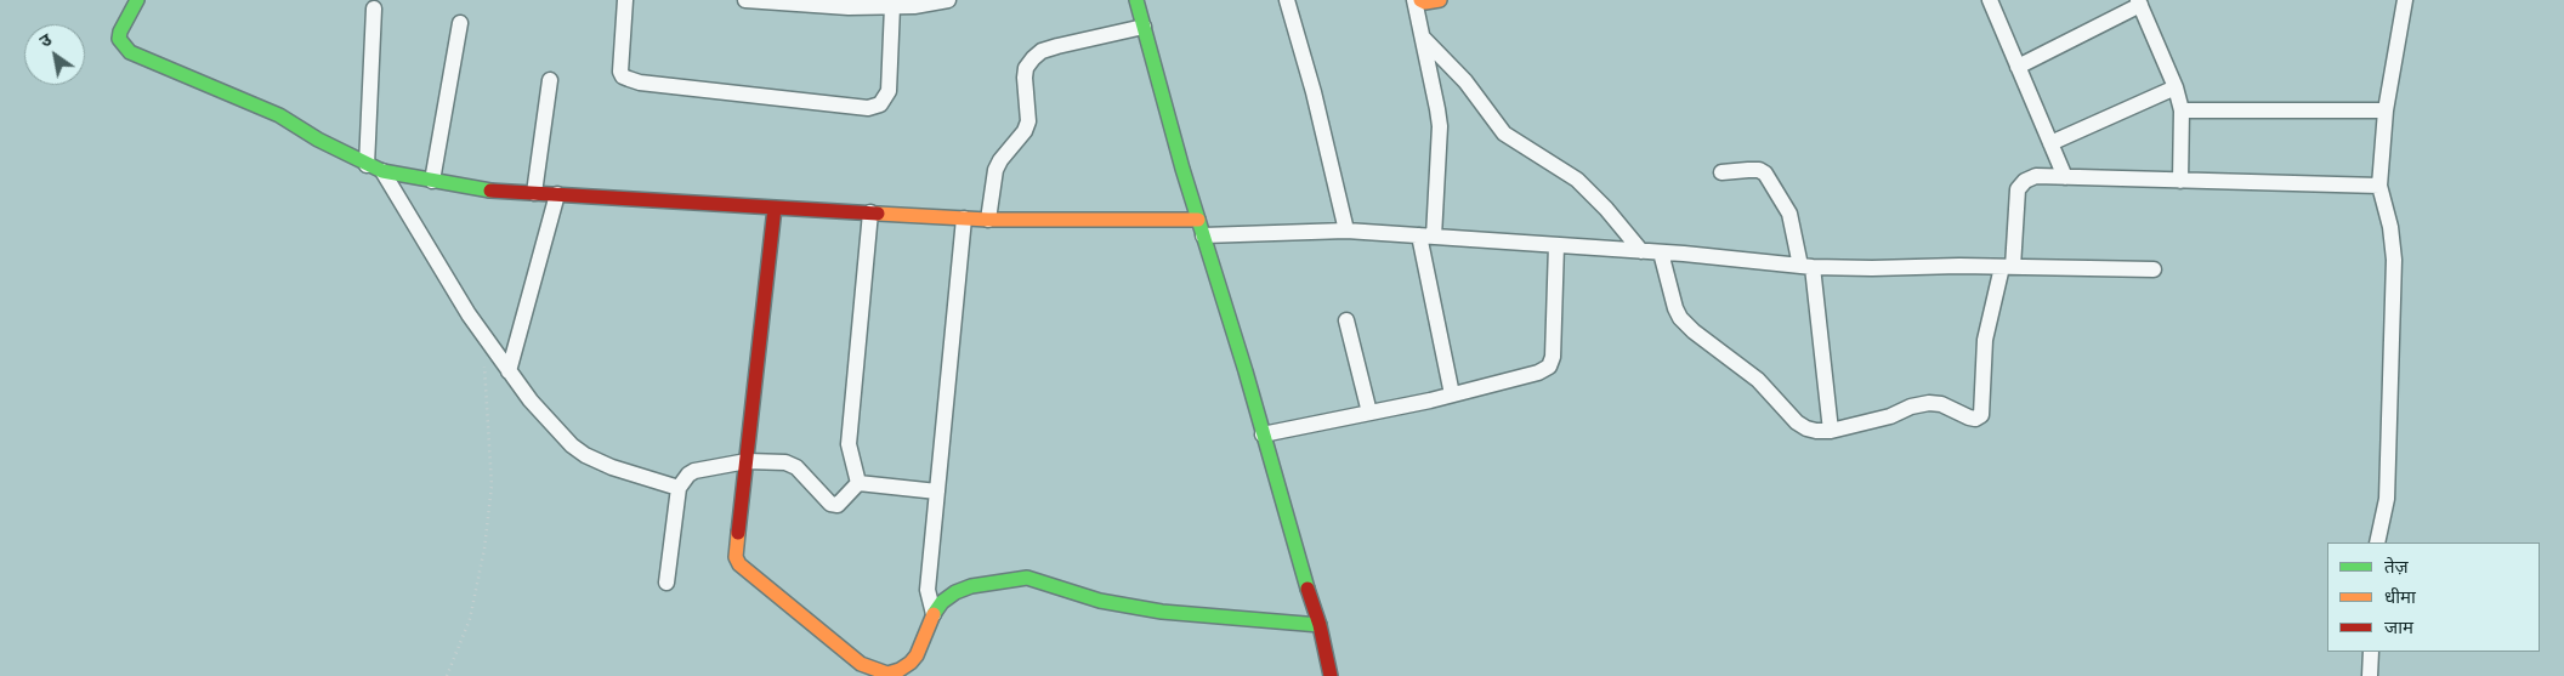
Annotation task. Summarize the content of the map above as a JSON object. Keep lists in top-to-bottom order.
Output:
{
  "legend": ["तेज़", "धीमा", "जाम"],
  "north": "top left"
}
